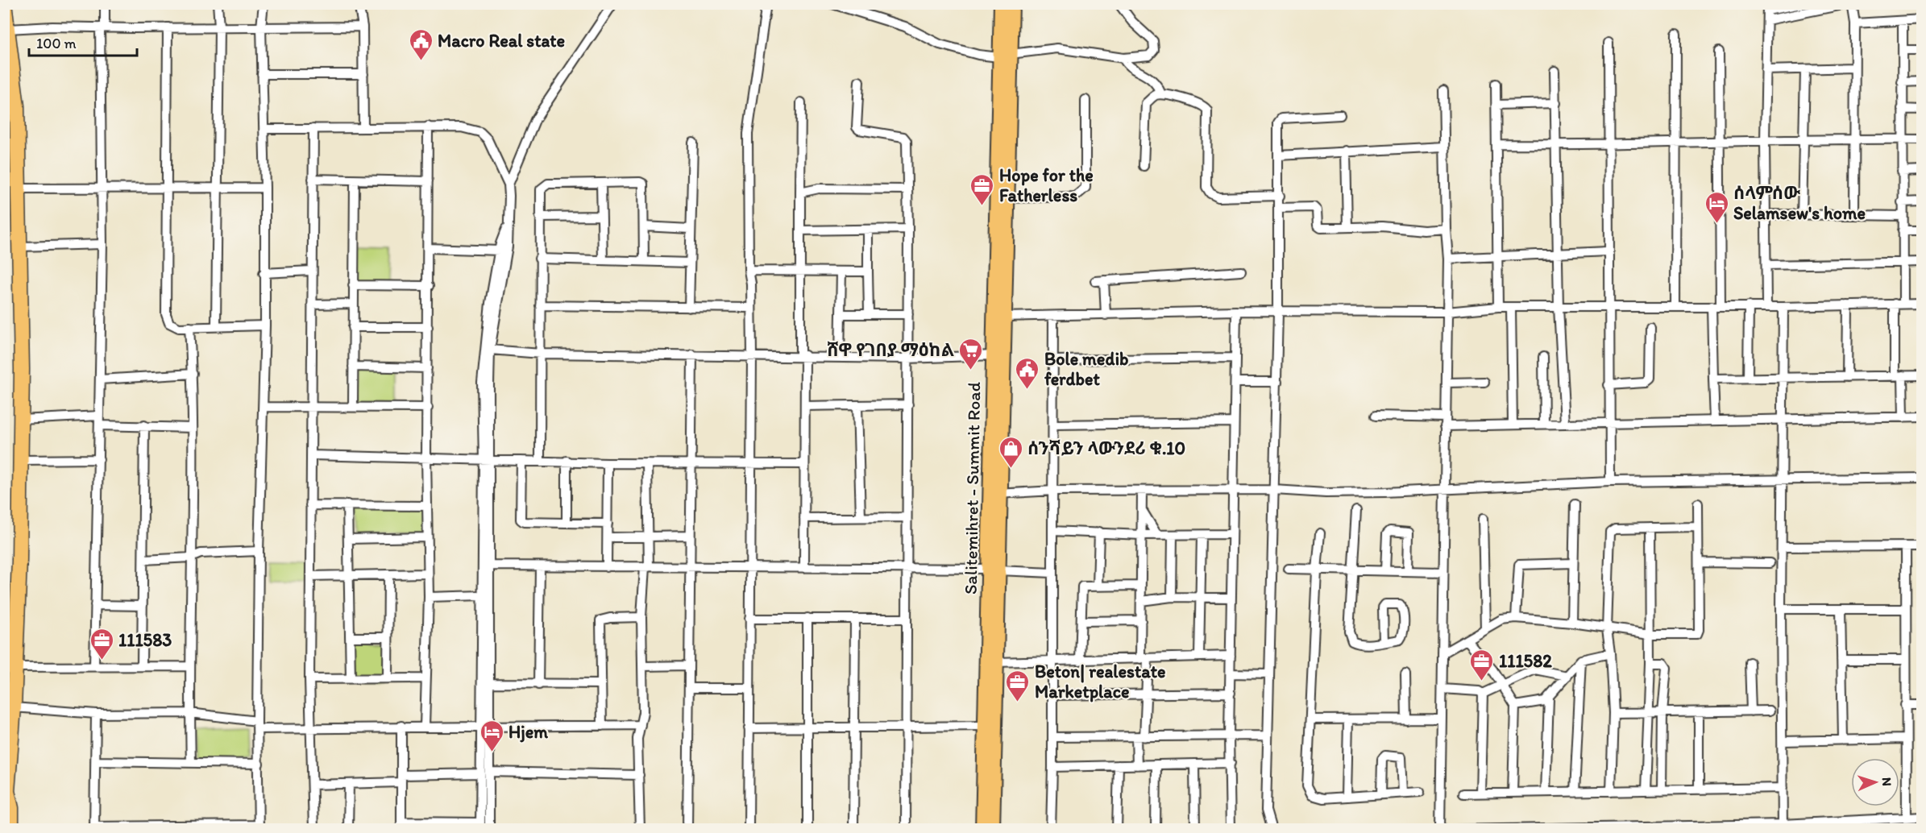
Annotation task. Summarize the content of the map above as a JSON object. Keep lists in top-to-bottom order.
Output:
{
  "streets": {
    "main road": ["Salitemihret - Summit Road"]
  },
  "places": {
    "public building": ["Macro Real state", "Bole medib ferdbet"],
    "office": [
      "Hope for the Fatherless",
      "111583",
      "111582",
      "Beton| realestate Marketplace"
    ],
    "hotel": ["ሰላምሰው Selamsew's home", "Hjem"],
    "supermarket": ["ሸዋ የገበያ ማዕከል"],
    "shop": ["ሰንሻይን ላውንደሪ ቁ.10"]
  },
  "scale_bar": "100 m",
  "north": "right"
}
